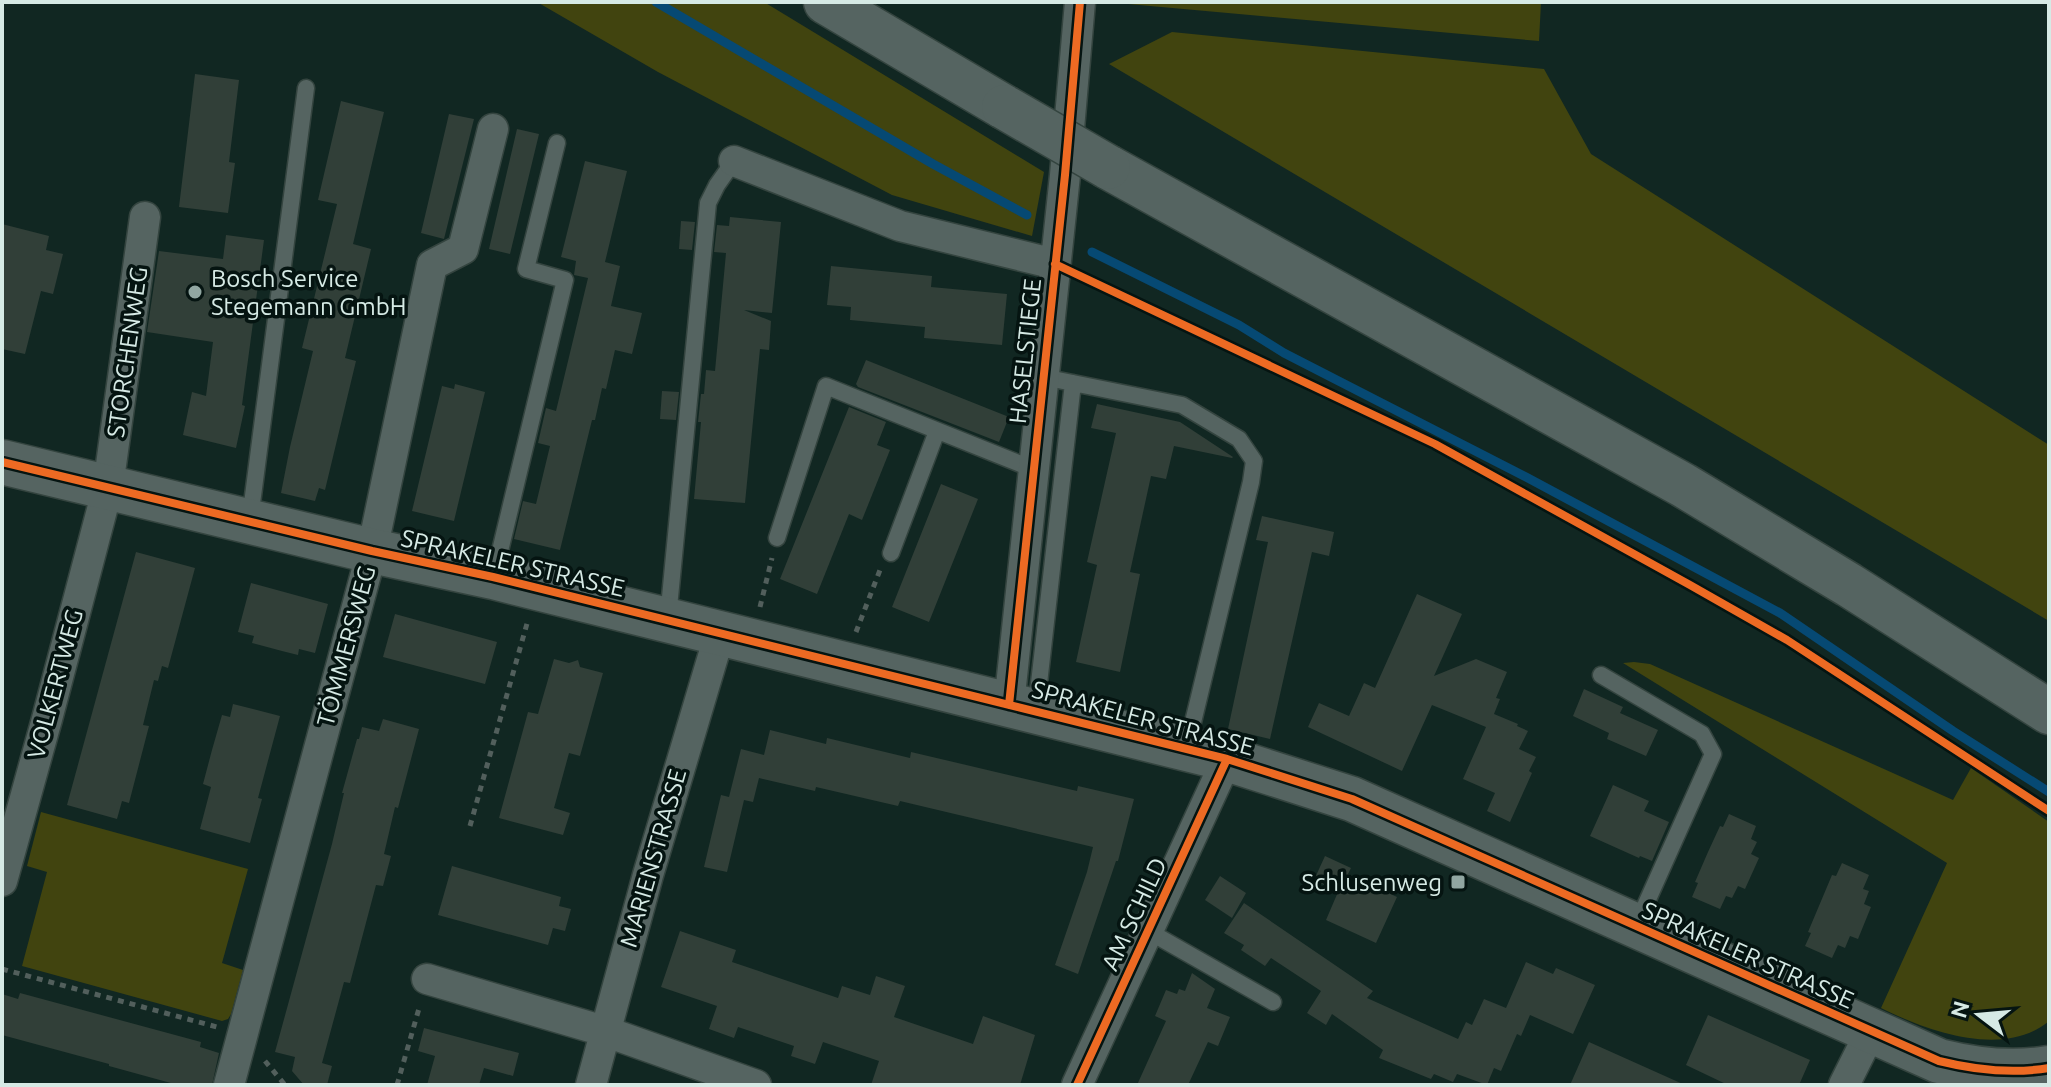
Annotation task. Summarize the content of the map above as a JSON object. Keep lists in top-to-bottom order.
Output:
{
  "streets": {
    "street": [
      "HASELSTIEGE",
      "STORCHENWEG",
      "SPRAKELER STRASSE",
      "TÖMMERSWEG",
      "VOLKERTWEG",
      "MARIENSTRASSE",
      "AM SCHILD"
    ]
  },
  "crossings": [
    ["HASELSTIEGE", "SPRAKELER STRASSE"],
    ["STORCHENWEG", "SPRAKELER STRASSE"],
    ["STORCHENWEG", "VOLKERTWEG"],
    ["SPRAKELER STRASSE", "TÖMMERSWEG"],
    ["SPRAKELER STRASSE", "VOLKERTWEG"],
    ["SPRAKELER STRASSE", "MARIENSTRASSE"],
    ["SPRAKELER STRASSE", "AM SCHILD"]
  ],
  "places": {
    "other": ["Bosch Service Stegemann GmbH"],
    "transit": ["Schlusenweg"]
  },
  "north": "left"
}
